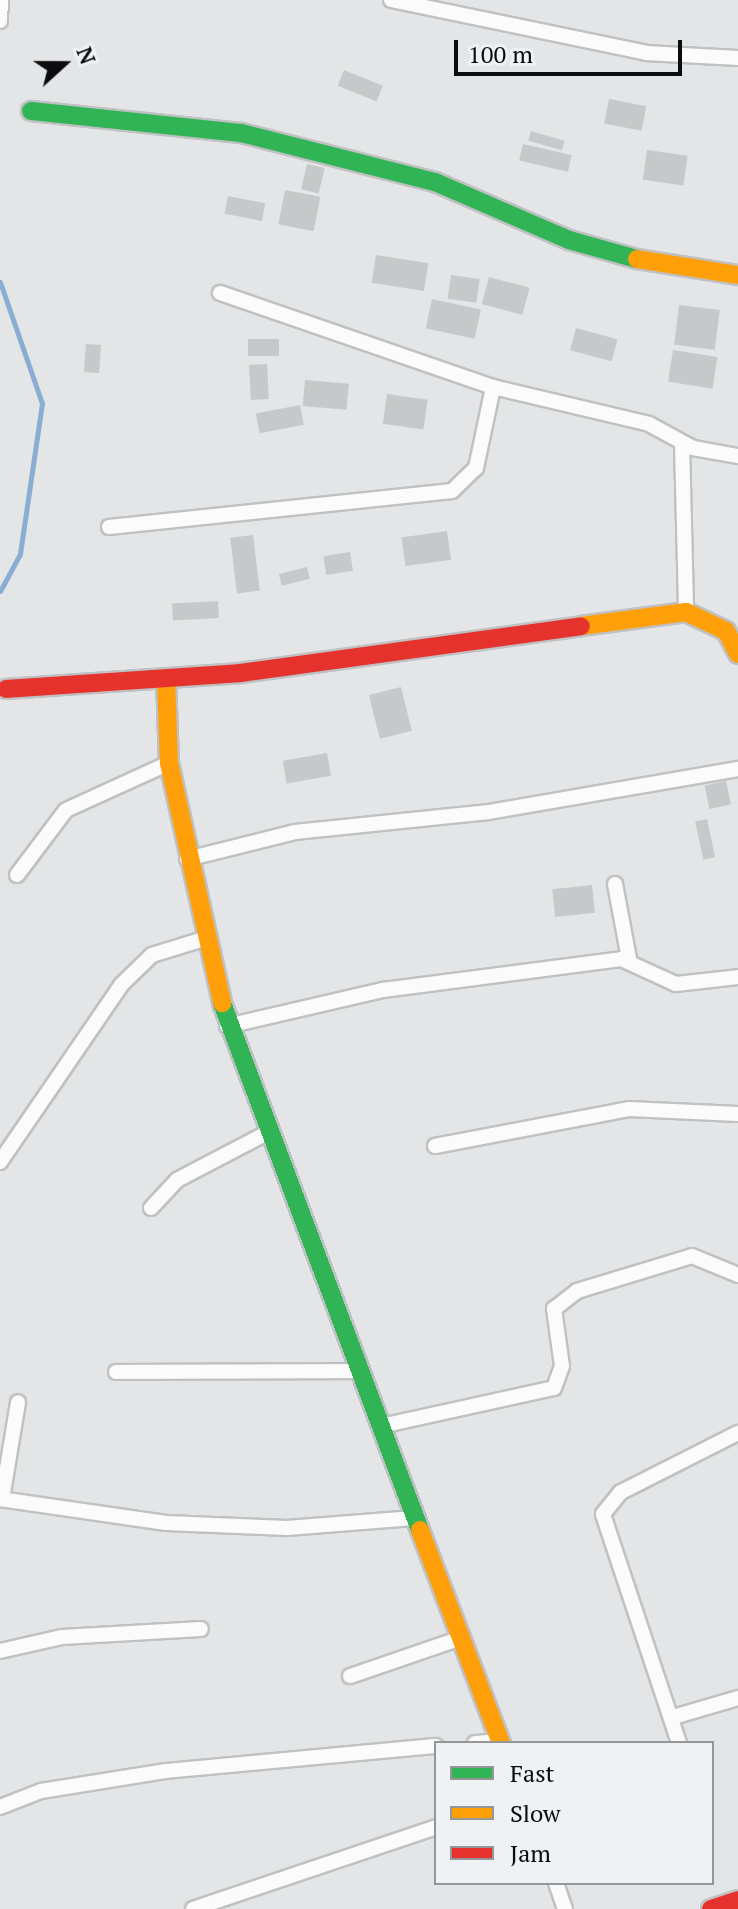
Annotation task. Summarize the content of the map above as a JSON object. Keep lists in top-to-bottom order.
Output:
{
  "legend": ["Fast", "Slow", "Jam"],
  "scale_bar": "100 m",
  "north": "right"
}
